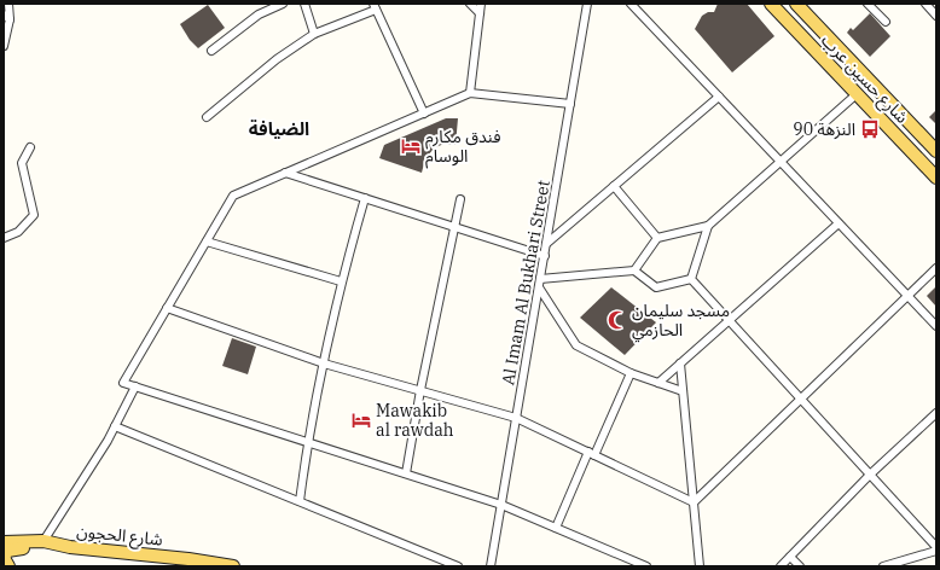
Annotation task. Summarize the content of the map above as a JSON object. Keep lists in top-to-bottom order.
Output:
{
  "streets": {
    "main road": ["شارع حسين عرب", "شارع الحجون"],
    "street": ["Al Imam Al Bukhari Street"]
  },
  "districts": ["الضيافة"],
  "places": {
    "bus stop": ["النزهة 90"],
    "hotel": ["فندق مكارم الوسام", "Mawakib al rawdah"],
    "mosque": ["مسجد سليمان الحازمي"]
  }
}
